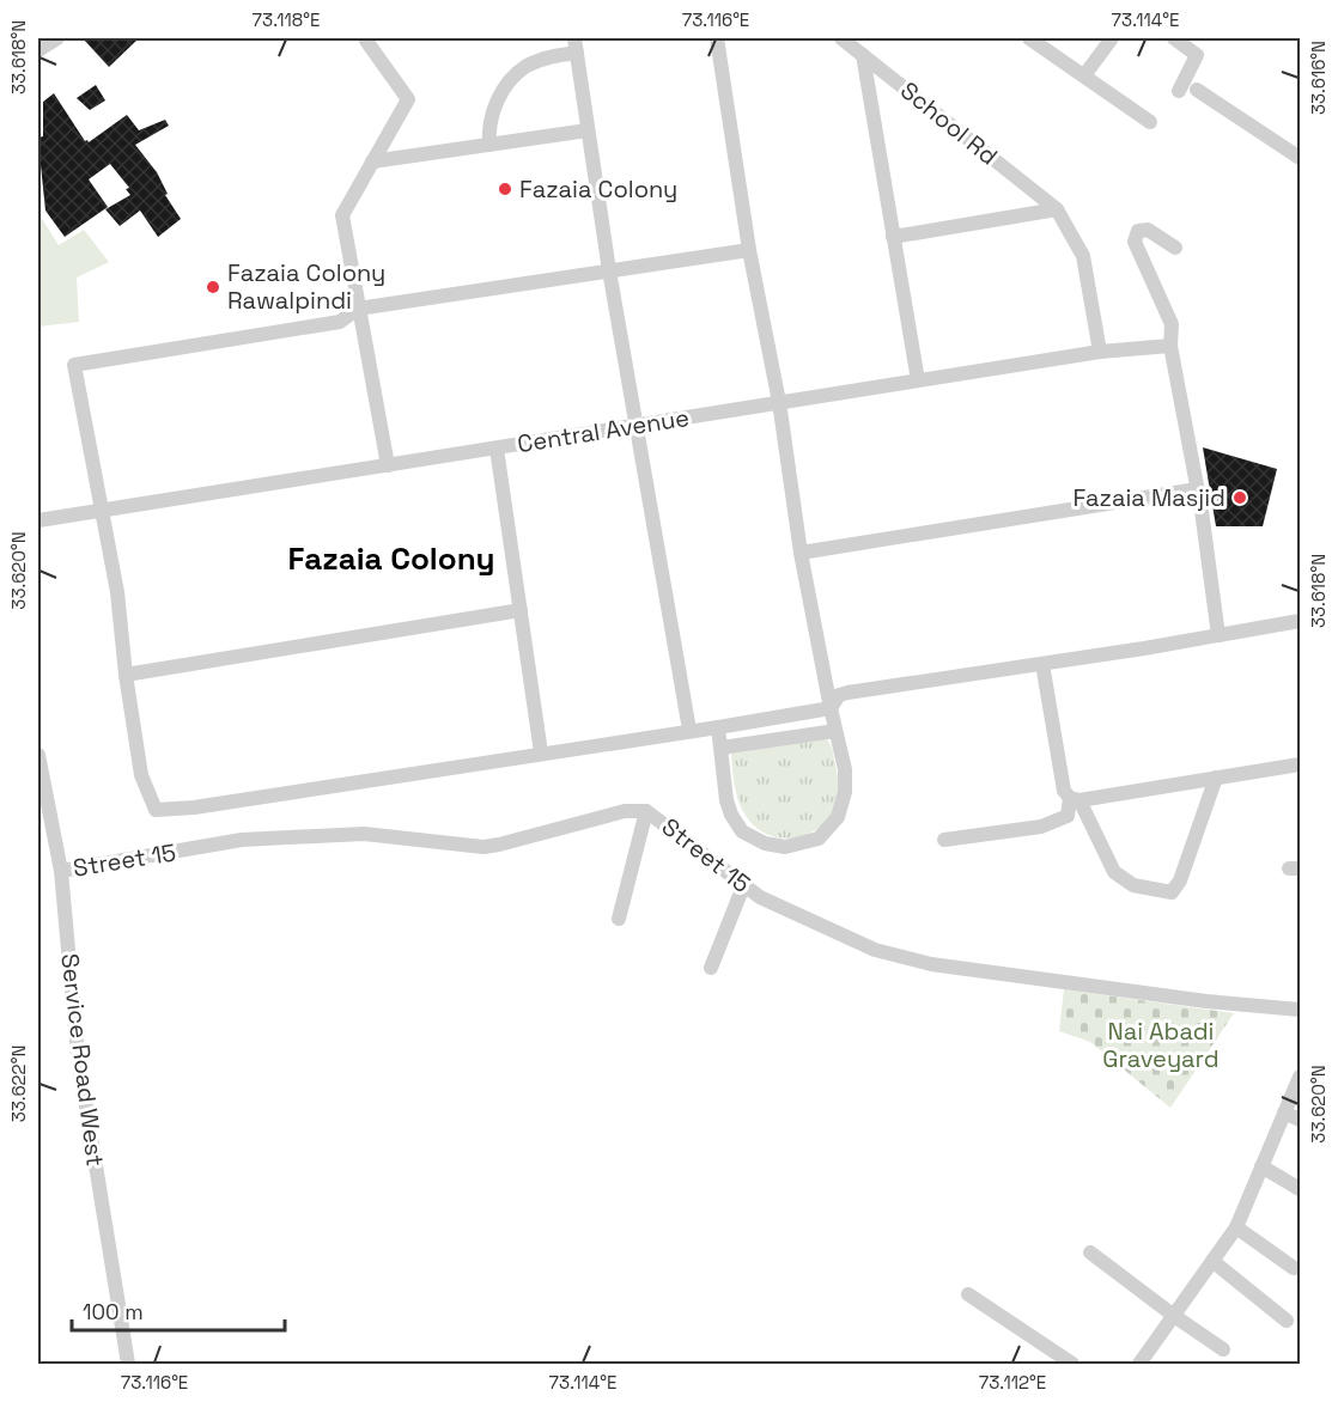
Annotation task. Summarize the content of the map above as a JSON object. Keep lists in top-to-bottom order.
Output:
{
  "streets": {
    "street": [
      "School Rd",
      "Central Avenue",
      "Street 15",
      "Service Road West"
    ]
  },
  "crossings": [
    ["Street 15", "Service Road West"]
  ],
  "districts": ["Fazaia Colony"],
  "parks": ["Nai Abadi Graveyard"],
  "places": ["Fazaia Colony", "Fazaia Colony Rawalpindi", "Fazaia Masjid"],
  "scale_bar": "100 m",
  "coordinates": [
    "73.118°E",
    "73.116°E",
    "73.114°E",
    "33.618°N",
    "33.616°N",
    "33.620°N",
    "33.622°N",
    "73.112°E"
  ]
}
